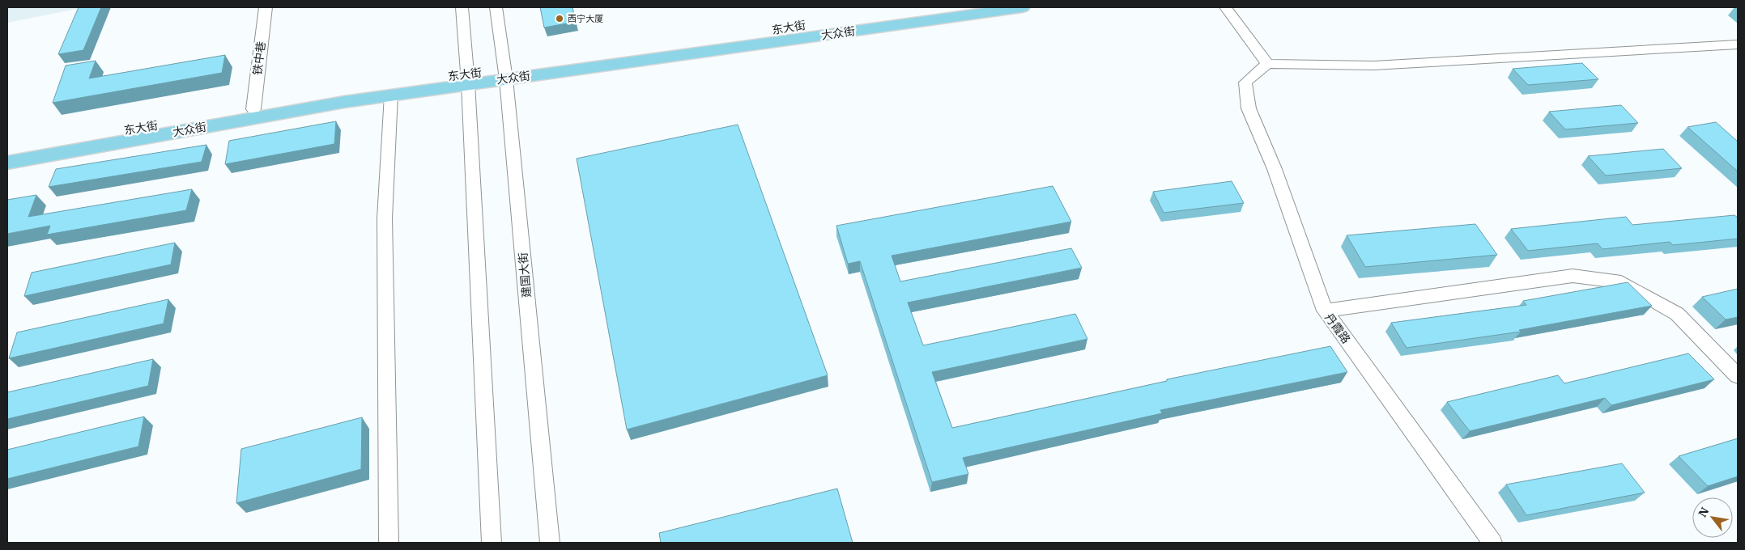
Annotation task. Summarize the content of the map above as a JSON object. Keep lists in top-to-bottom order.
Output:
{
  "streets": {
    "main road": ["东大街", "大众街"],
    "street": ["铁中巷", "建国大街", "丹霞路"]
  },
  "crossings": [
    ["东大街", "大众街"],
    ["东大街", "铁中巷"],
    ["东大街", "建国大街"],
    ["大众街", "建国大街"]
  ],
  "places": ["西宁大厦"],
  "north": "top left"
}
